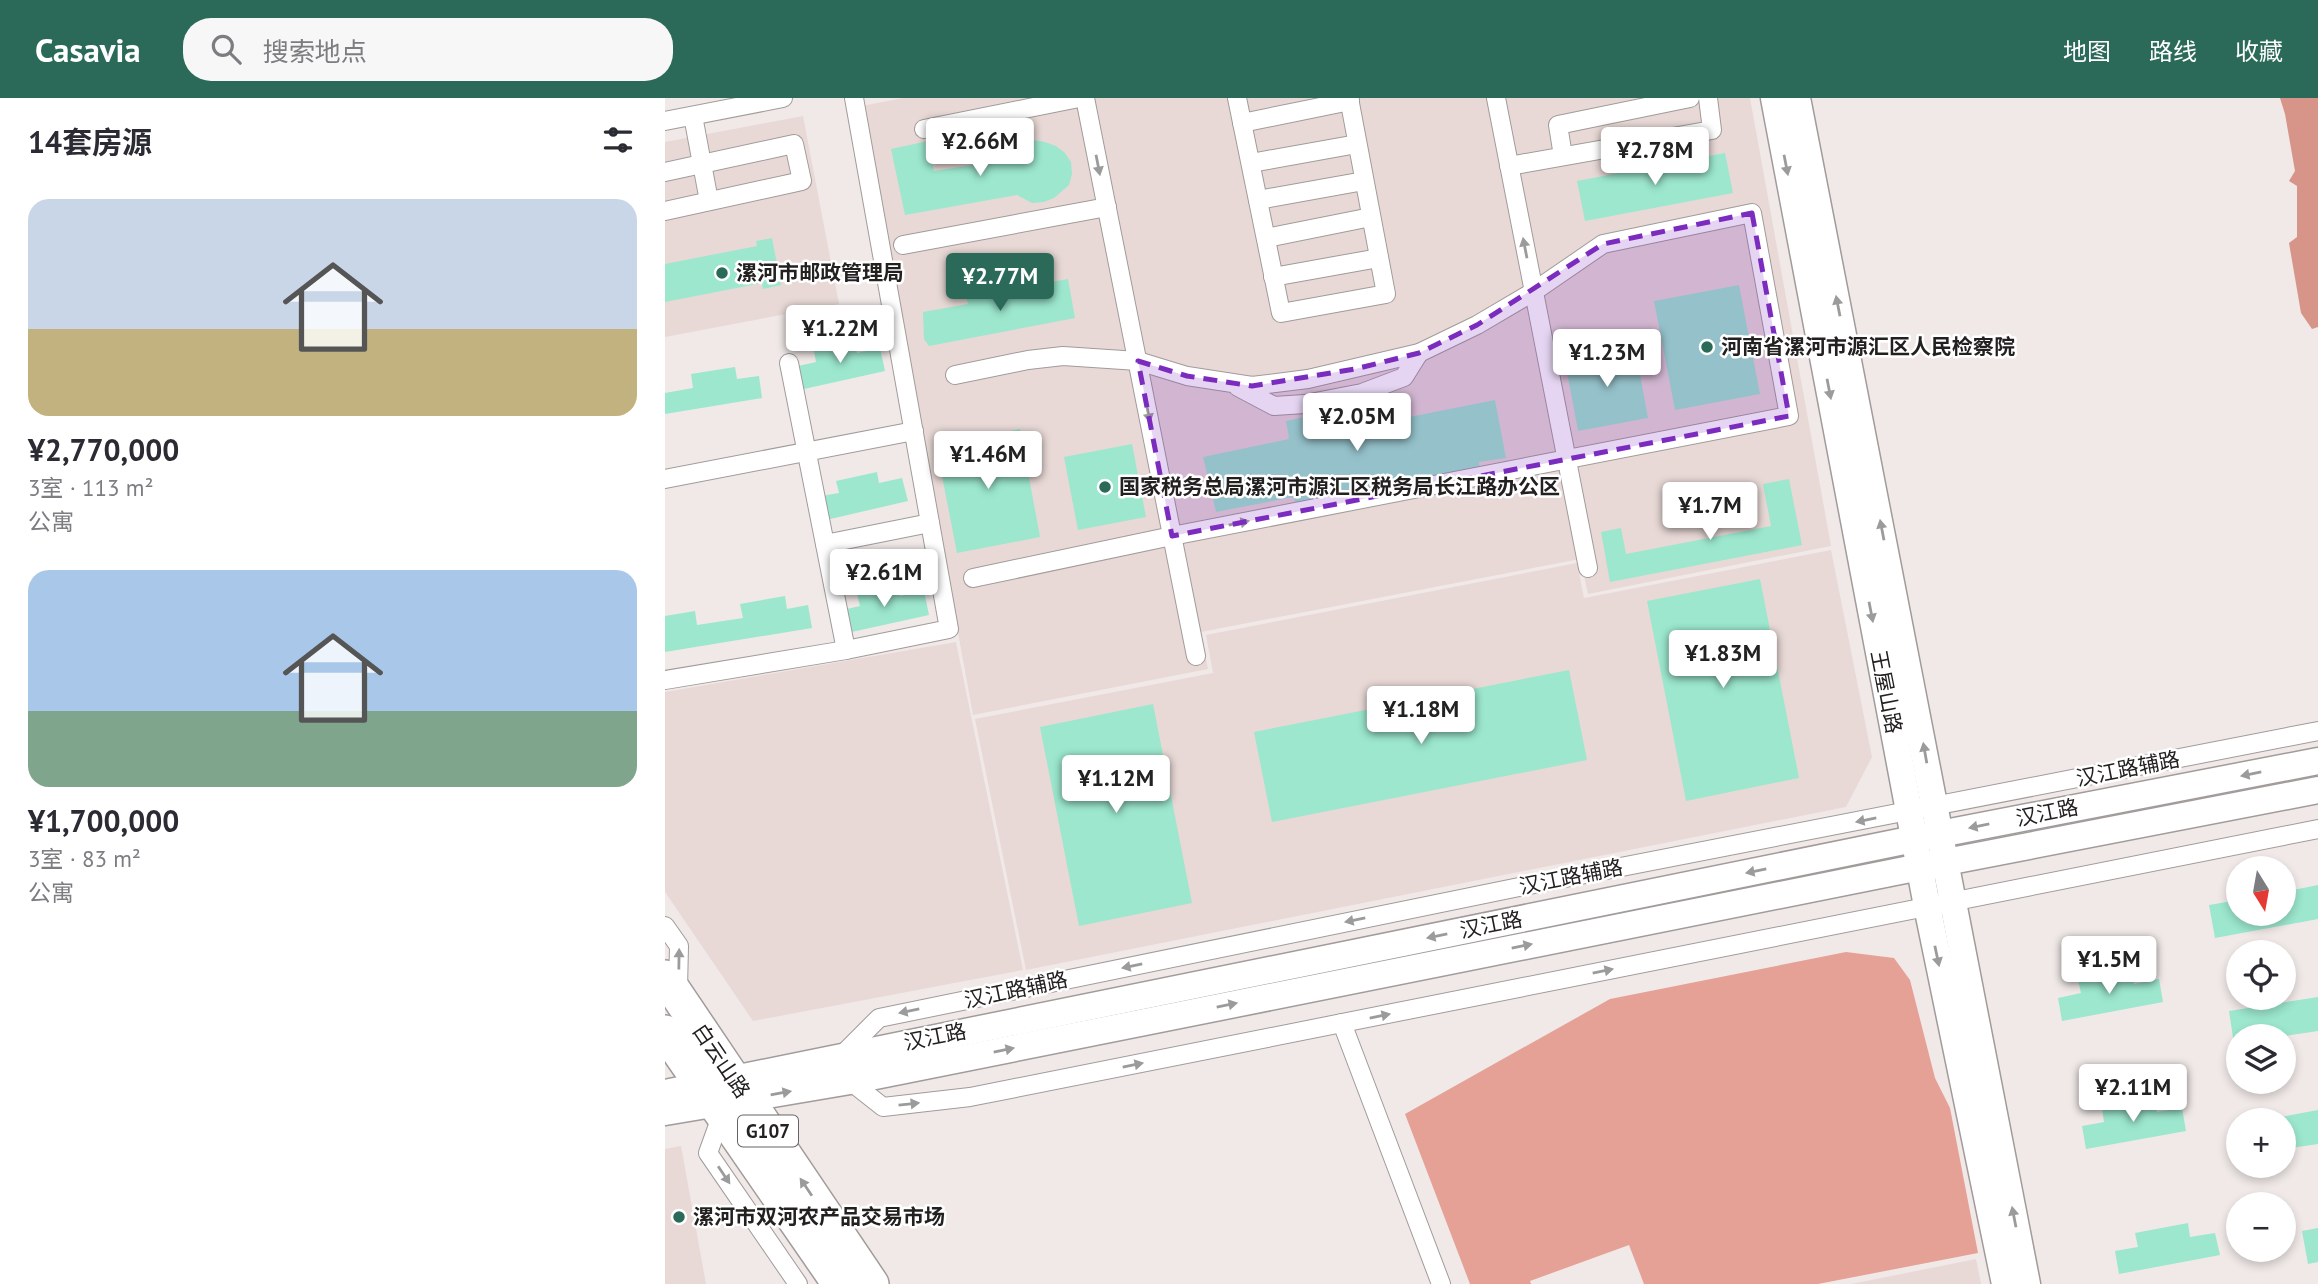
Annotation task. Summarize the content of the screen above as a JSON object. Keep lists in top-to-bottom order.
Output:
{
  "streets": {
    "highway": ["白云山路", "G107"],
    "street": ["王屋山路", "汉江路辅路", "汉江路"]
  },
  "crossings": [
    ["王屋山路", "汉江路辅路"],
    ["王屋山路", "汉江路"],
    ["汉江路辅路", "汉江路"],
    ["汉江路", "白云山路"]
  ],
  "places": [
    "漯河市邮政管理局",
    "河南省漯河市源汇区人民检察院",
    "国家税务总局漯河市源汇区税务局长江路办公区",
    "漯河市双河农产品交易市场"
  ],
  "north": "bottom",
  "page": {
    "header": "Casavia",
    "search": "搜索地点",
    "nav": ["地图", "路线", "收藏"],
    "heading": "14套房源",
    "price": [
      "¥2.66M",
      "¥2.78M",
      "¥2.77M",
      "¥1.22M",
      "¥1.23M",
      "¥2.05M",
      "¥1.46M",
      "¥1.7M",
      "¥2.61M",
      "¥1.83M",
      "¥1.18M",
      "¥1.12M",
      "¥1.5M",
      "¥2.11M"
    ],
    "list": [
      {
        "name": "¥2,770,000",
        "note": "3室 · 113 m² · 公寓"
      },
      {
        "name": "¥1,700,000",
        "note": "3室 · 83 m² · 公寓"
      }
    ],
    "map_buttons": ["+", "−"]
  }
}
